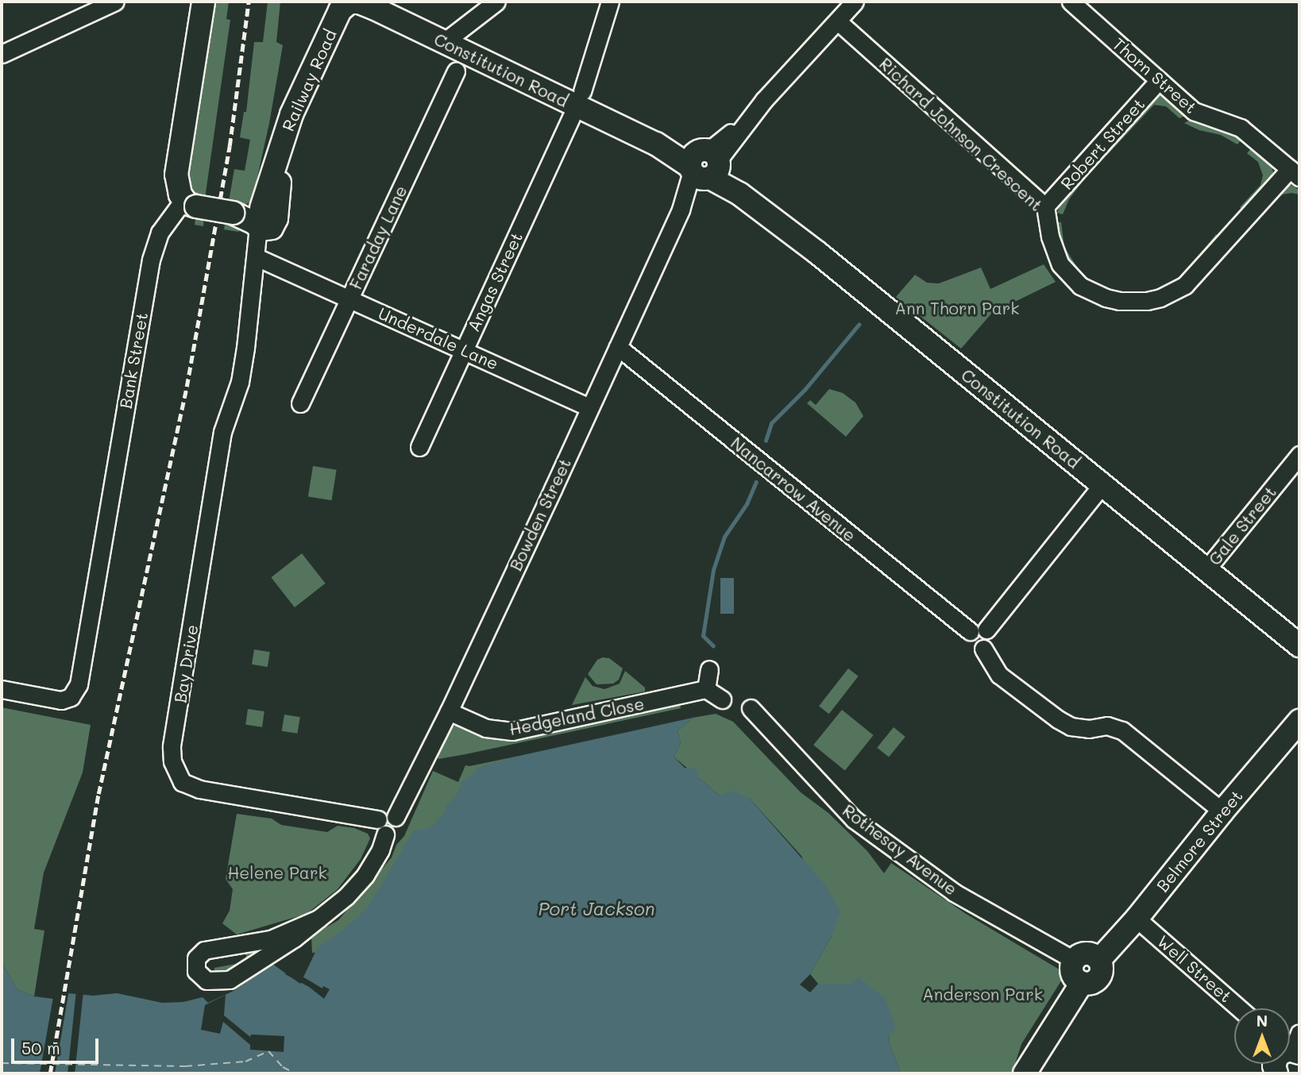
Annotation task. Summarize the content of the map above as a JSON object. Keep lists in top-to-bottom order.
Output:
{
  "streets": {
    "main road": ["Constitution Road", "Railway Road", "Belmore Street"],
    "street": [
      "Thorn Street",
      "Richard Johnson Crescent",
      "Robert Street",
      "Faraday Lane",
      "Angas Street",
      "Underdale Lane",
      "Bank Street",
      "Nancarrow Avenue",
      "Bowden Street",
      "Gale Street",
      "Bay Drive",
      "Hedgeland Close",
      "Rothesay Avenue",
      "Well Street"
    ]
  },
  "crossings": [
    ["Constitution Road", "Railway Road"],
    ["Constitution Road", "Bowden Street"],
    ["Constitution Road", "Gale Street"],
    ["Thorn Street", "Richard Johnson Crescent"],
    ["Thorn Street", "Robert Street"],
    ["Railway Road", "Bay Drive"],
    ["Richard Johnson Crescent", "Robert Street"],
    ["Richard Johnson Crescent", "Bowden Street"],
    ["Faraday Lane", "Underdale Lane"],
    ["Angas Street", "Underdale Lane"],
    ["Underdale Lane", "Bowden Street"],
    ["Underdale Lane", "Bay Drive"],
    ["Nancarrow Avenue", "Bowden Street"],
    ["Bowden Street", "Bay Drive"],
    ["Bowden Street", "Hedgeland Close"],
    ["Belmore Street", "Rothesay Avenue"],
    ["Belmore Street", "Well Street"]
  ],
  "water": ["Port Jackson"],
  "parks": ["Ann Thorn Park", "Helene Park", "Anderson Park"],
  "scale_bar": "50 m",
  "north": "top"
}
